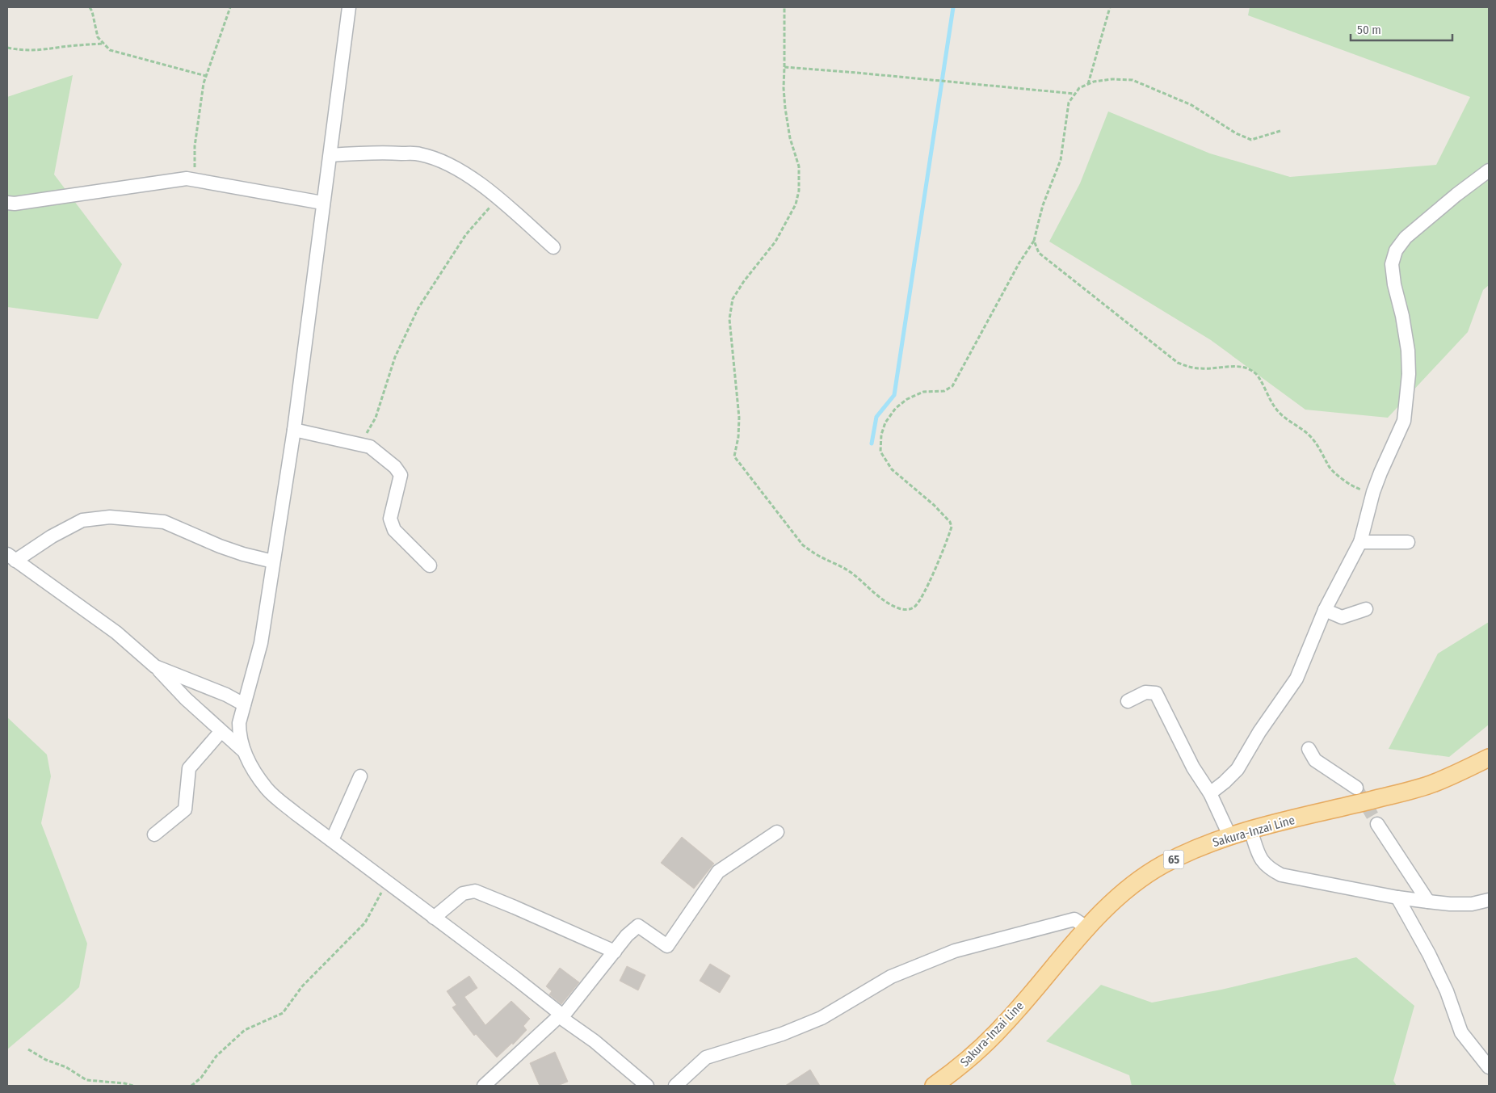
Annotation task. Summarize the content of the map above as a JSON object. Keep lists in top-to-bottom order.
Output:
{
  "streets": {
    "main road": ["Sakura-Inzai Line", "65"]
  },
  "scale_bar": "50 m"
}
